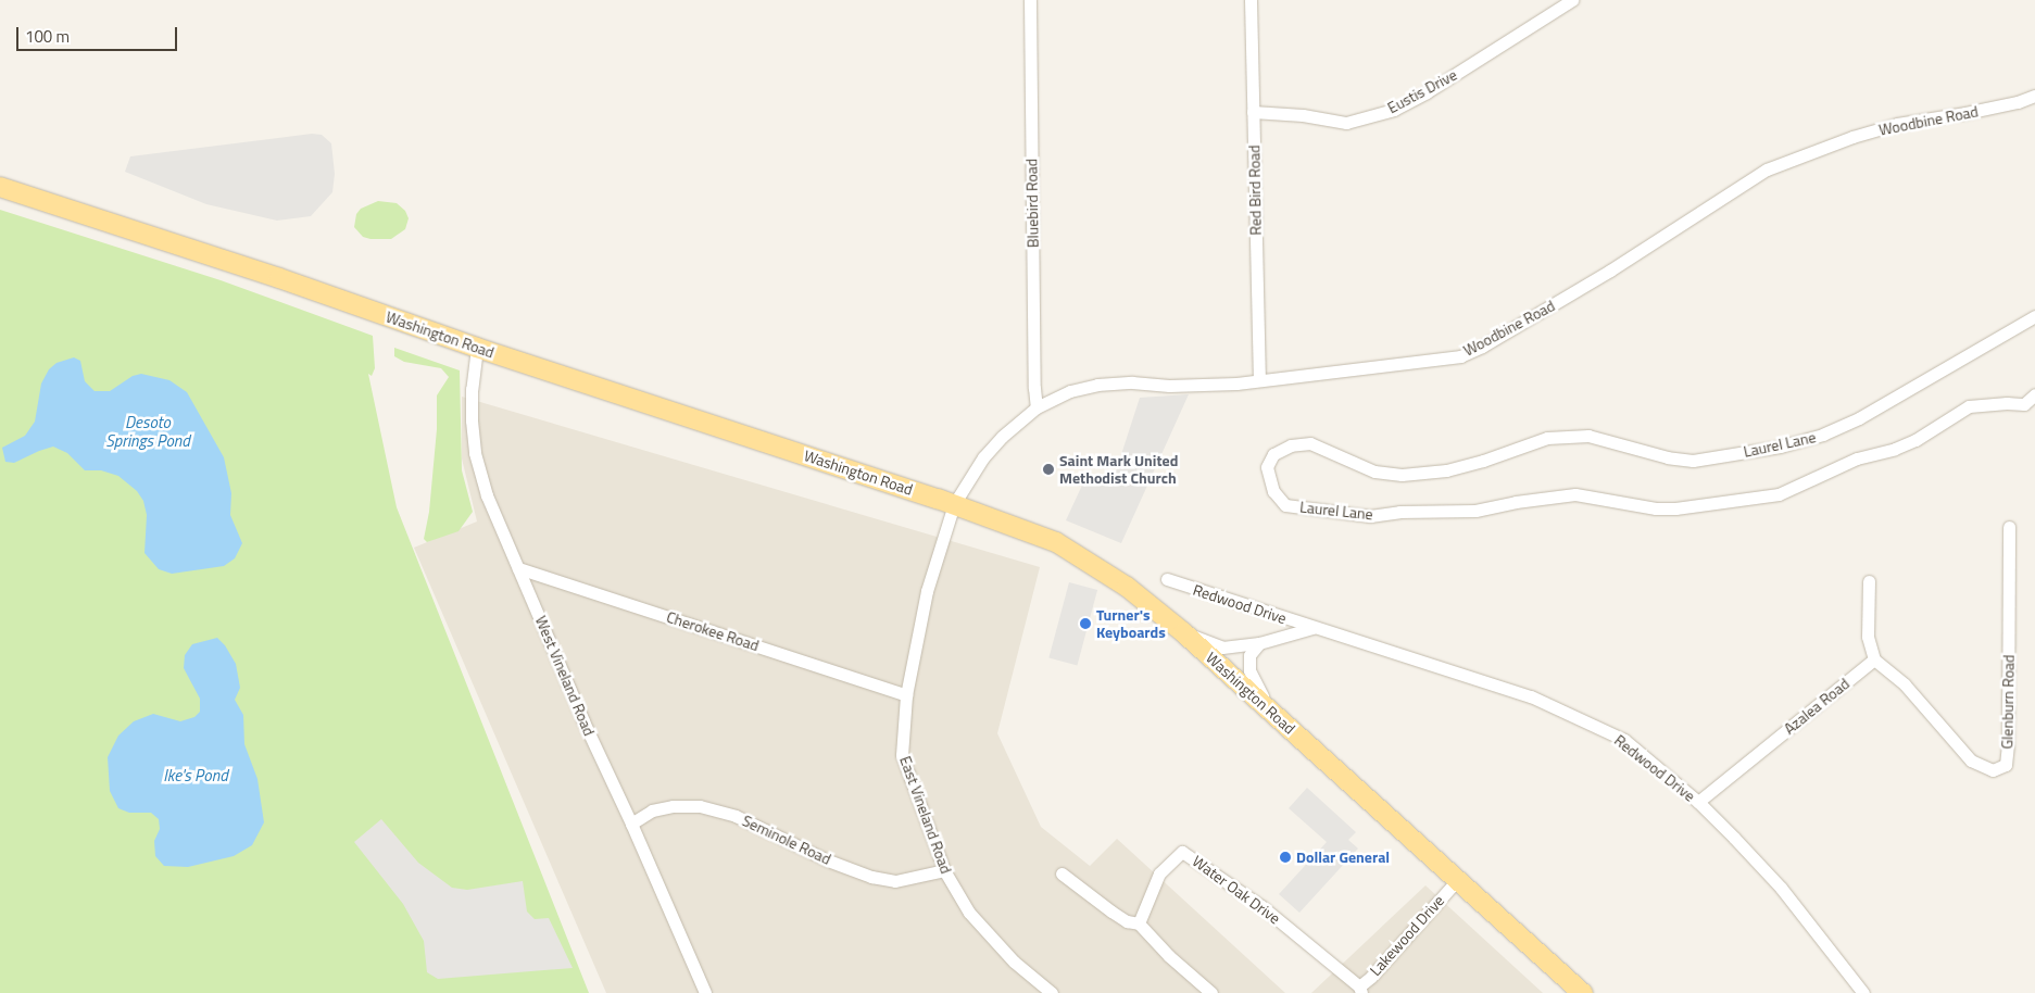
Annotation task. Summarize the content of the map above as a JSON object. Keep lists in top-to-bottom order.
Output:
{
  "streets": {
    "main road": ["Washington Road"],
    "street": [
      "Eustis Drive",
      "Woodbine Road",
      "Red Bird Road",
      "Bluebird Road",
      "Laurel Lane",
      "Redwood Drive",
      "Cherokee Road",
      "West Vineland Road",
      "Glenburn Road",
      "Azalea Road",
      "East Vineland Road",
      "Seminole Road",
      "Water Oak Drive",
      "Lakewood Drive"
    ]
  },
  "crossings": [
    ["Eustis Drive", "Red Bird Road"],
    ["Woodbine Road", "Red Bird Road"],
    ["Woodbine Road", "Bluebird Road"],
    ["Woodbine Road", "Washington Road"],
    ["Woodbine Road", "East Vineland Road"],
    ["Washington Road", "Redwood Drive"],
    ["Washington Road", "West Vineland Road"],
    ["Washington Road", "East Vineland Road"],
    ["Washington Road", "Lakewood Drive"],
    ["Redwood Drive", "Azalea Road"],
    ["Cherokee Road", "West Vineland Road"],
    ["Cherokee Road", "East Vineland Road"],
    ["West Vineland Road", "Seminole Road"],
    ["Glenburn Road", "Azalea Road"],
    ["East Vineland Road", "Seminole Road"],
    ["Water Oak Drive", "Lakewood Drive"]
  ],
  "water": ["Desoto Springs Pond", "Ike's Pond"],
  "places": ["Saint Mark United Methodist Church", "Turner's Keyboards", "Dollar General"],
  "scale_bar": "100 m"
}
